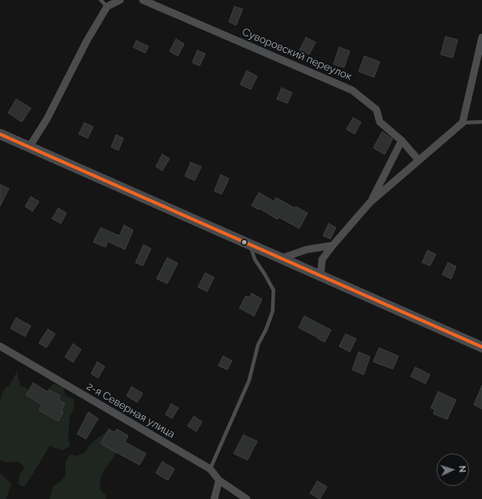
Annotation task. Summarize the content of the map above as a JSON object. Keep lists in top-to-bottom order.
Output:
{
  "streets": {
    "street": ["Суворовский переулок", "2-я Северная улица"]
  },
  "north": "right"
}
